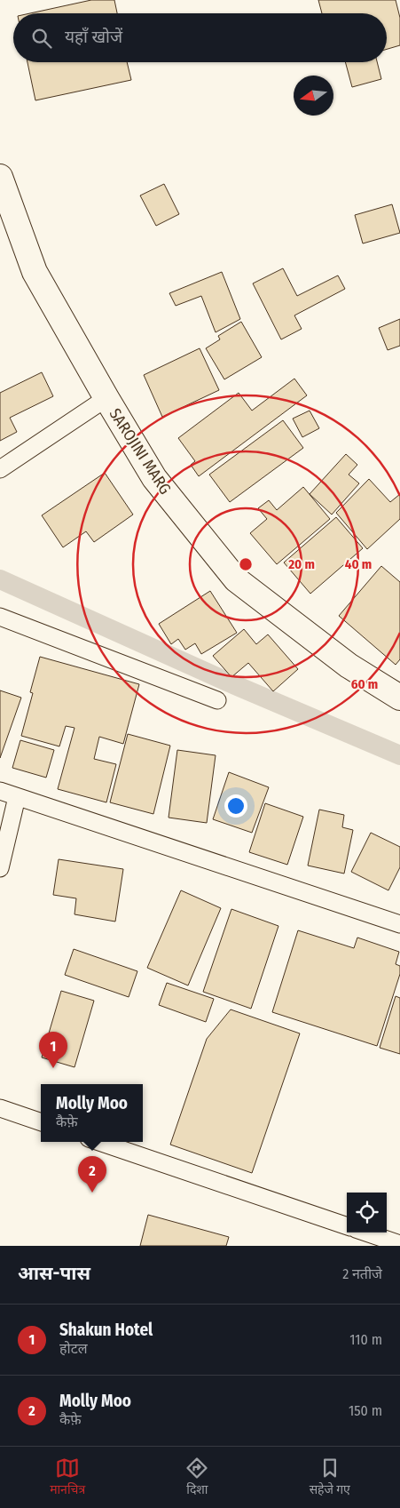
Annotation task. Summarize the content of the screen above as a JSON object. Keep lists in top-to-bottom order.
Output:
{
  "streets": {
    "street": ["SAROJINI MARG"]
  },
  "north": "left",
  "page": {
    "search": "यहाँ खोजें",
    "pins": ["1", "2"],
    "popup": ["Molly Moo", "कैफ़े"],
    "heading": ["आस-पास", "2 नतीजे"],
    "list": [
      {
        "mark": "1",
        "name": "Shakun Hotel",
        "note": "होटल",
        "value": "110 m"
      },
      {
        "mark": "2",
        "name": "Molly Moo",
        "note": "कैफ़े",
        "value": "150 m"
      }
    ],
    "nav": ["मानचित्र", "दिशा", "सहेजे गए"]
  },
  "rings": ["20 m", "40 m", "60 m"]
}
